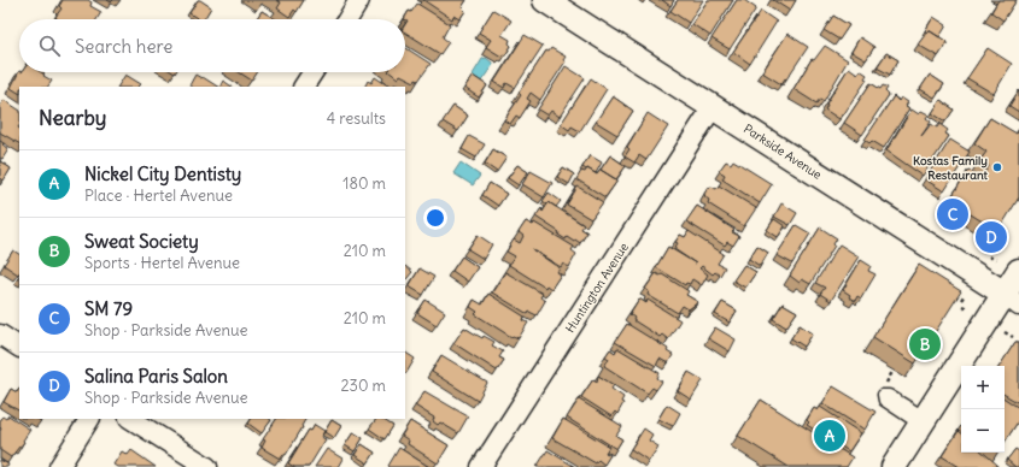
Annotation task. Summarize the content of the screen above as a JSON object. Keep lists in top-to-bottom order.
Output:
{
  "streets": {
    "street": ["Parkside Avenue", "Huntington Avenue"]
  },
  "crossings": [
    ["Parkside Avenue", "Huntington Avenue"]
  ],
  "places": ["Kostas Family Restaurant"],
  "page": {
    "search": "Search here",
    "heading": ["Nearby", "4 results"],
    "list": [
      {
        "mark": "A",
        "name": "Nickel City Dentisty",
        "note": "Place · Hertel Avenue",
        "value": "180 m"
      },
      {
        "mark": "B",
        "name": "Sweat Society",
        "note": "Sports · Hertel Avenue",
        "value": "210 m"
      },
      {
        "mark": "C",
        "name": "SM 79",
        "note": "Shop · Parkside Avenue",
        "value": "210 m"
      },
      {
        "mark": "D",
        "name": "Salina Paris Salon",
        "note": "Shop · Parkside Avenue",
        "value": "230 m"
      }
    ],
    "pins": [
      "C",
      "D",
      "B",
      "A"
    ],
    "map_buttons": ["+", "−"]
  }
}
